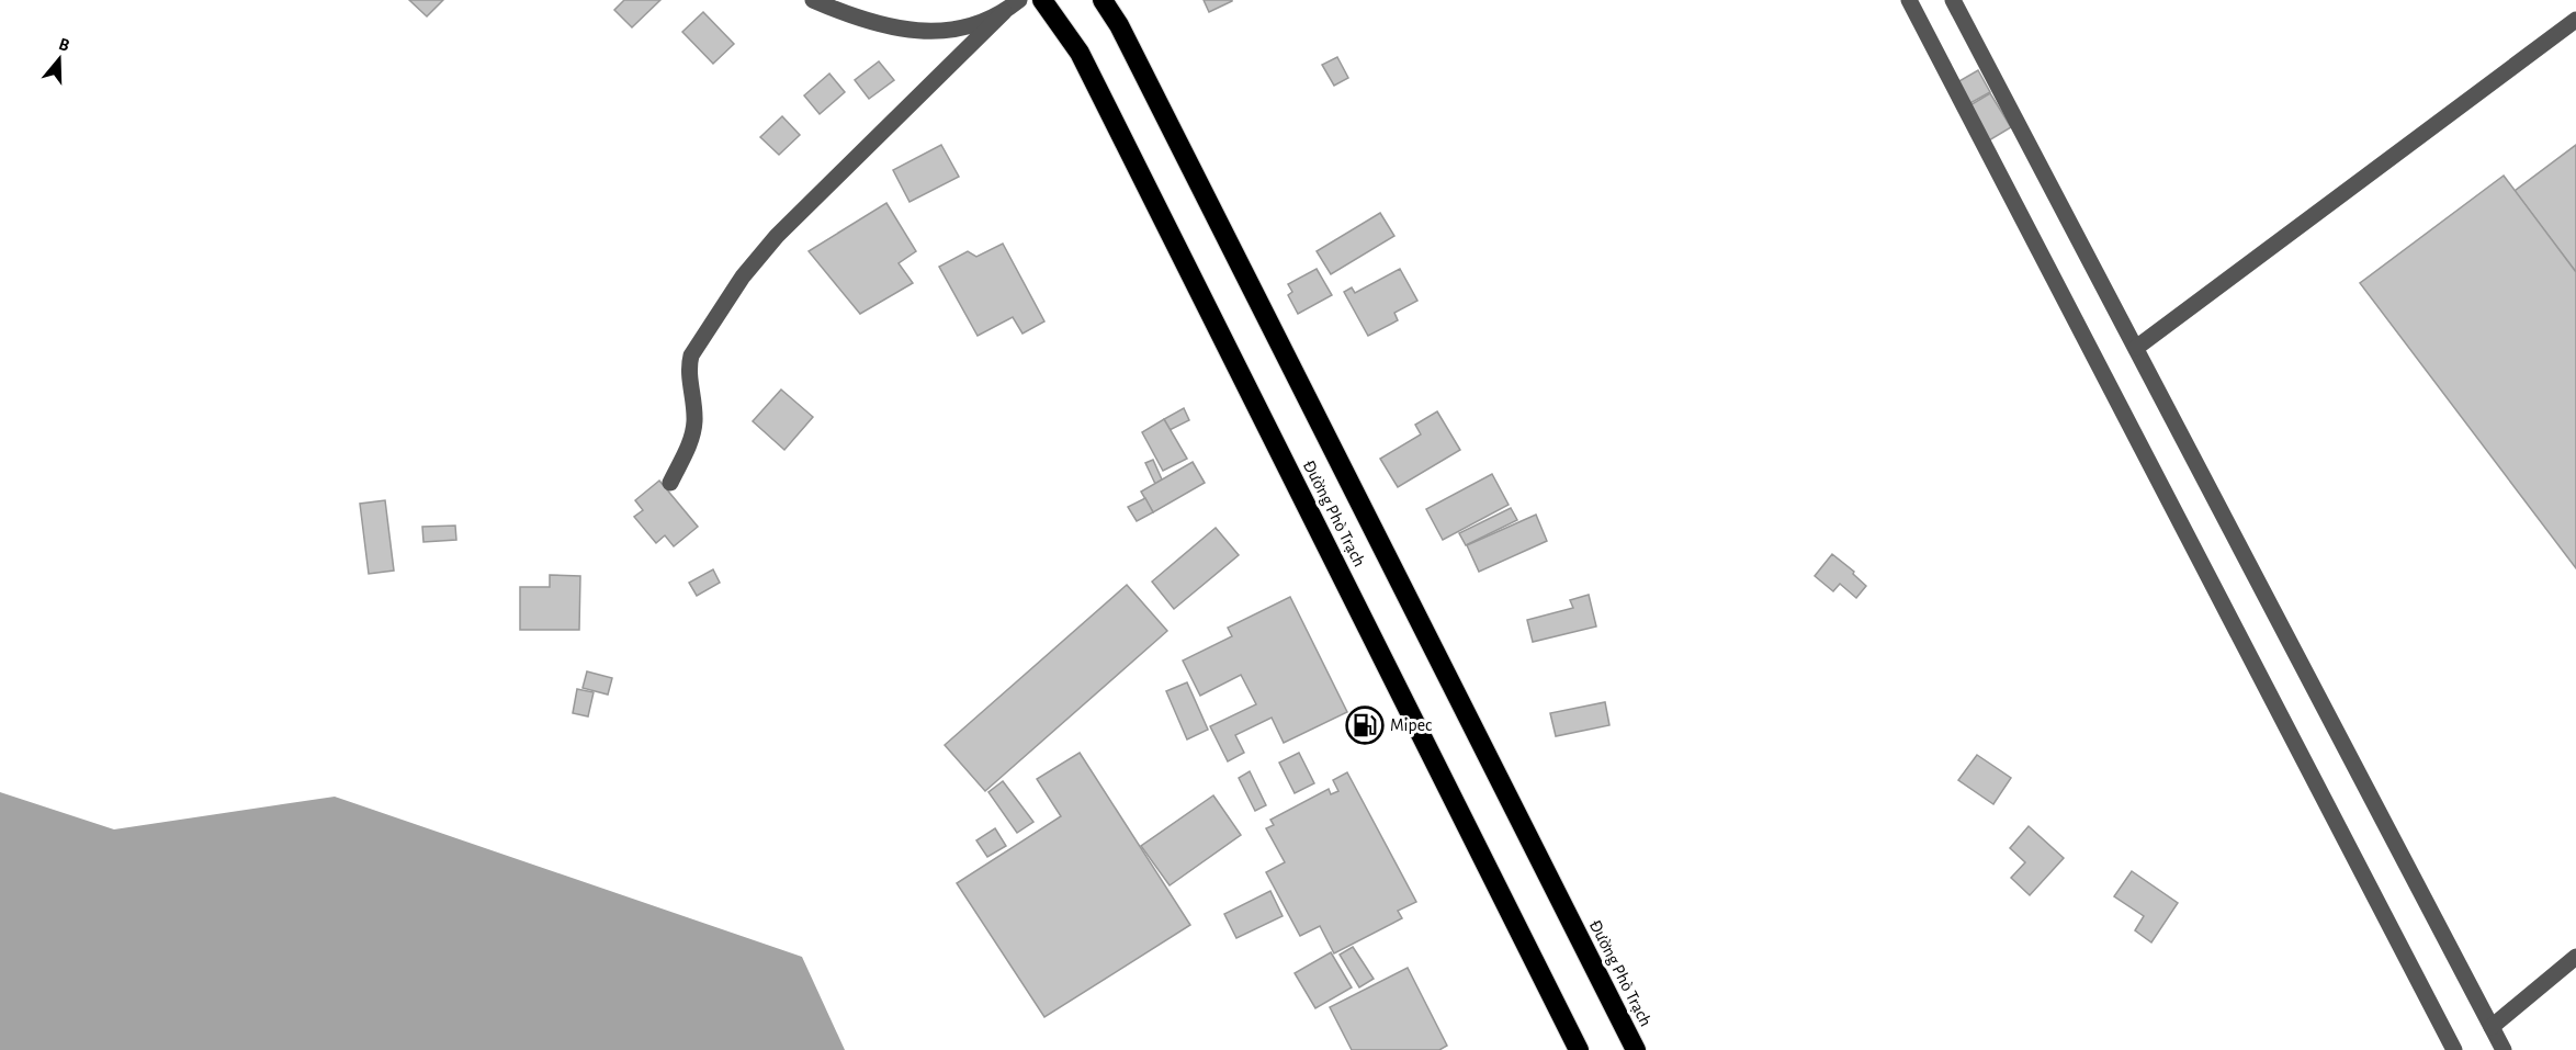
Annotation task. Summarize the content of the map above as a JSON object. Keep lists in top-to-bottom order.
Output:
{
  "streets": {
    "highway": ["Đường Phò Trạch"]
  },
  "places": {
    "fuel station": ["Mipec"]
  },
  "north": "top"
}
